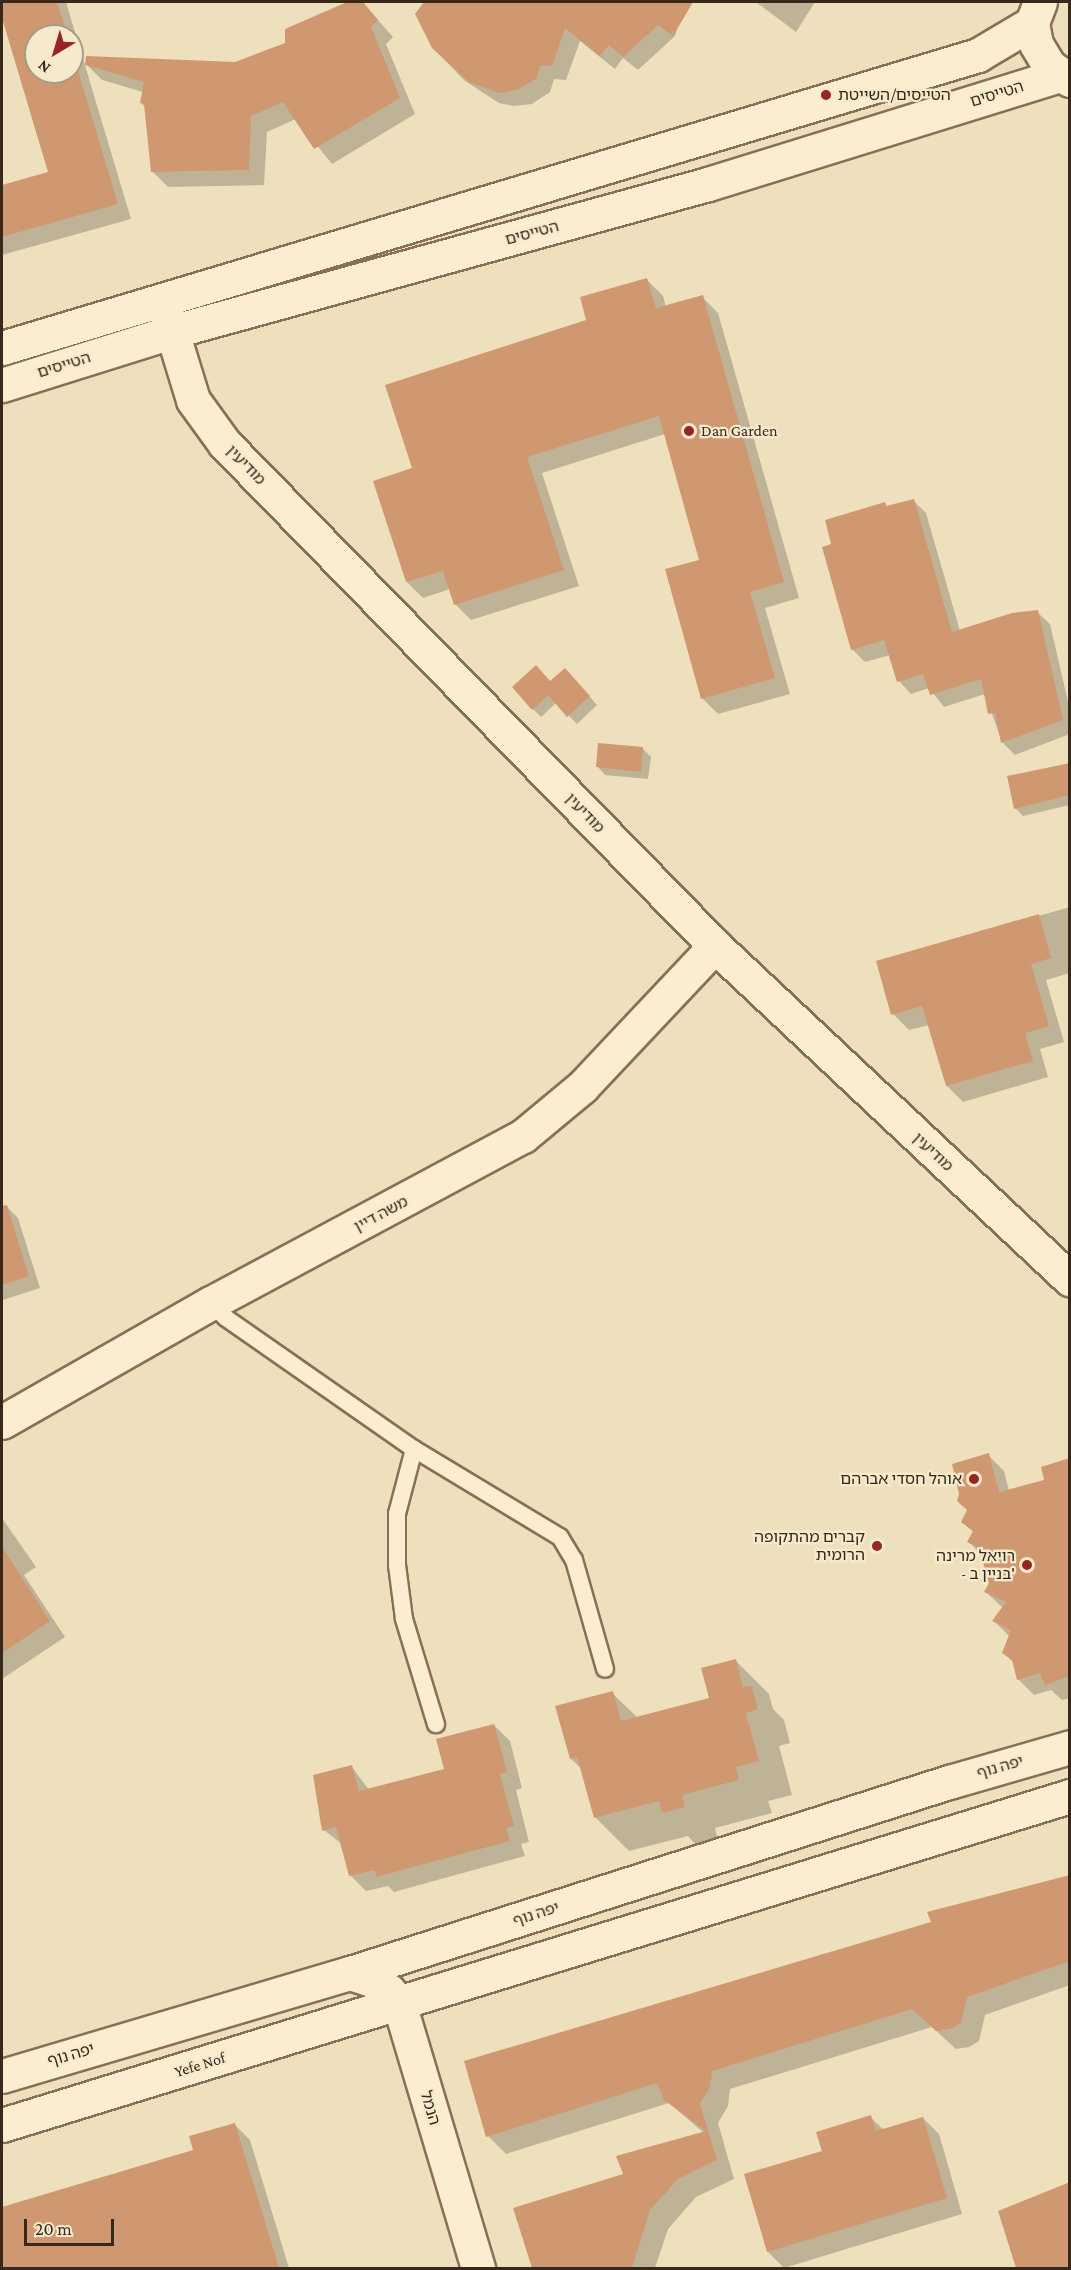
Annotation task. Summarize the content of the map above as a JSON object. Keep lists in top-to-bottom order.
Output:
{
  "streets": {
    "street": [
      "הטייסים",
      "מודיעין",
      "משה דיין",
      "יפה נוף",
      "Yefe Nof",
      "הנמל"
    ]
  },
  "crossings": [
    ["הטייסים", "מודיעין"],
    ["מודיעין", "משה דיין"],
    ["Yefe Nof", "הנמל"]
  ],
  "places": [
    "הטייסים/השייטת",
    "Dan Garden",
    "אוהל חסדי אברהם",
    "קברים מהתקופה הרומית",
    "רויאל מרינה - בניין ב'"
  ],
  "scale_bar": "20 m",
  "north": "bottom left"
}
